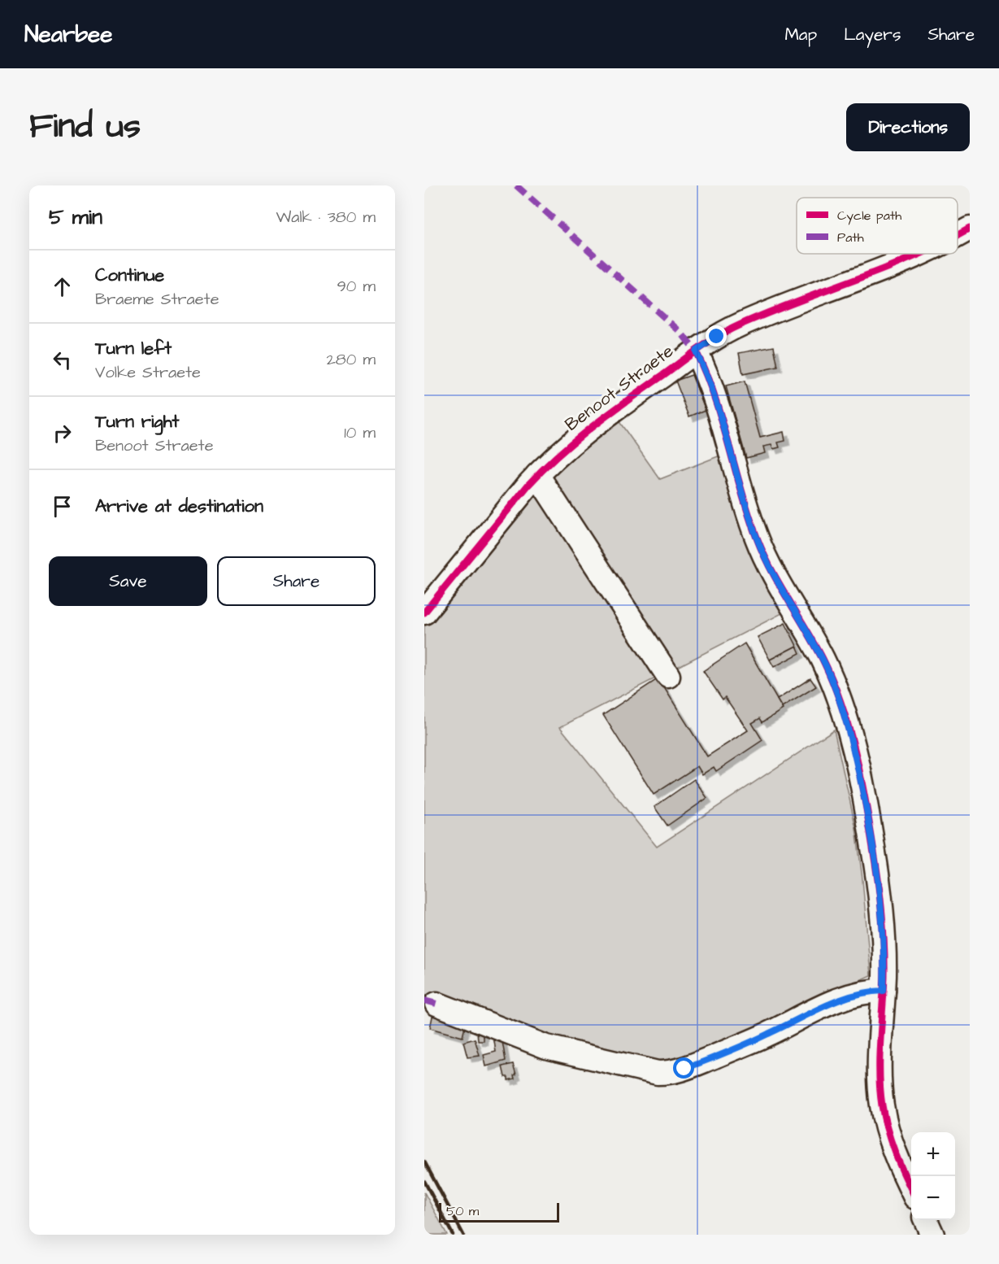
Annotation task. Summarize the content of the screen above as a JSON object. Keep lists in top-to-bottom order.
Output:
{
  "streets": {
    "street": ["Benoot Straete"]
  },
  "legend": ["Cycle path", "Path"],
  "scale_bar": "50 m",
  "page": {
    "header": "Nearbee",
    "nav": ["Map", "Layers", "Share"],
    "title": "Find us",
    "buttons": [
      "Directions",
      ["Save", "Share"]
    ],
    "heading": ["5 min", "Walk · 380 m"],
    "list": [
      ["Continue", "Braeme Straete", "90 m"],
      ["Turn left", "Volke Straete", "280 m"],
      ["Turn right", "Benoot Straete", "10 m"],
      "Arrive at destination"
    ],
    "map_buttons": ["+", "−"],
    "scale": "50 m"
  }
}
